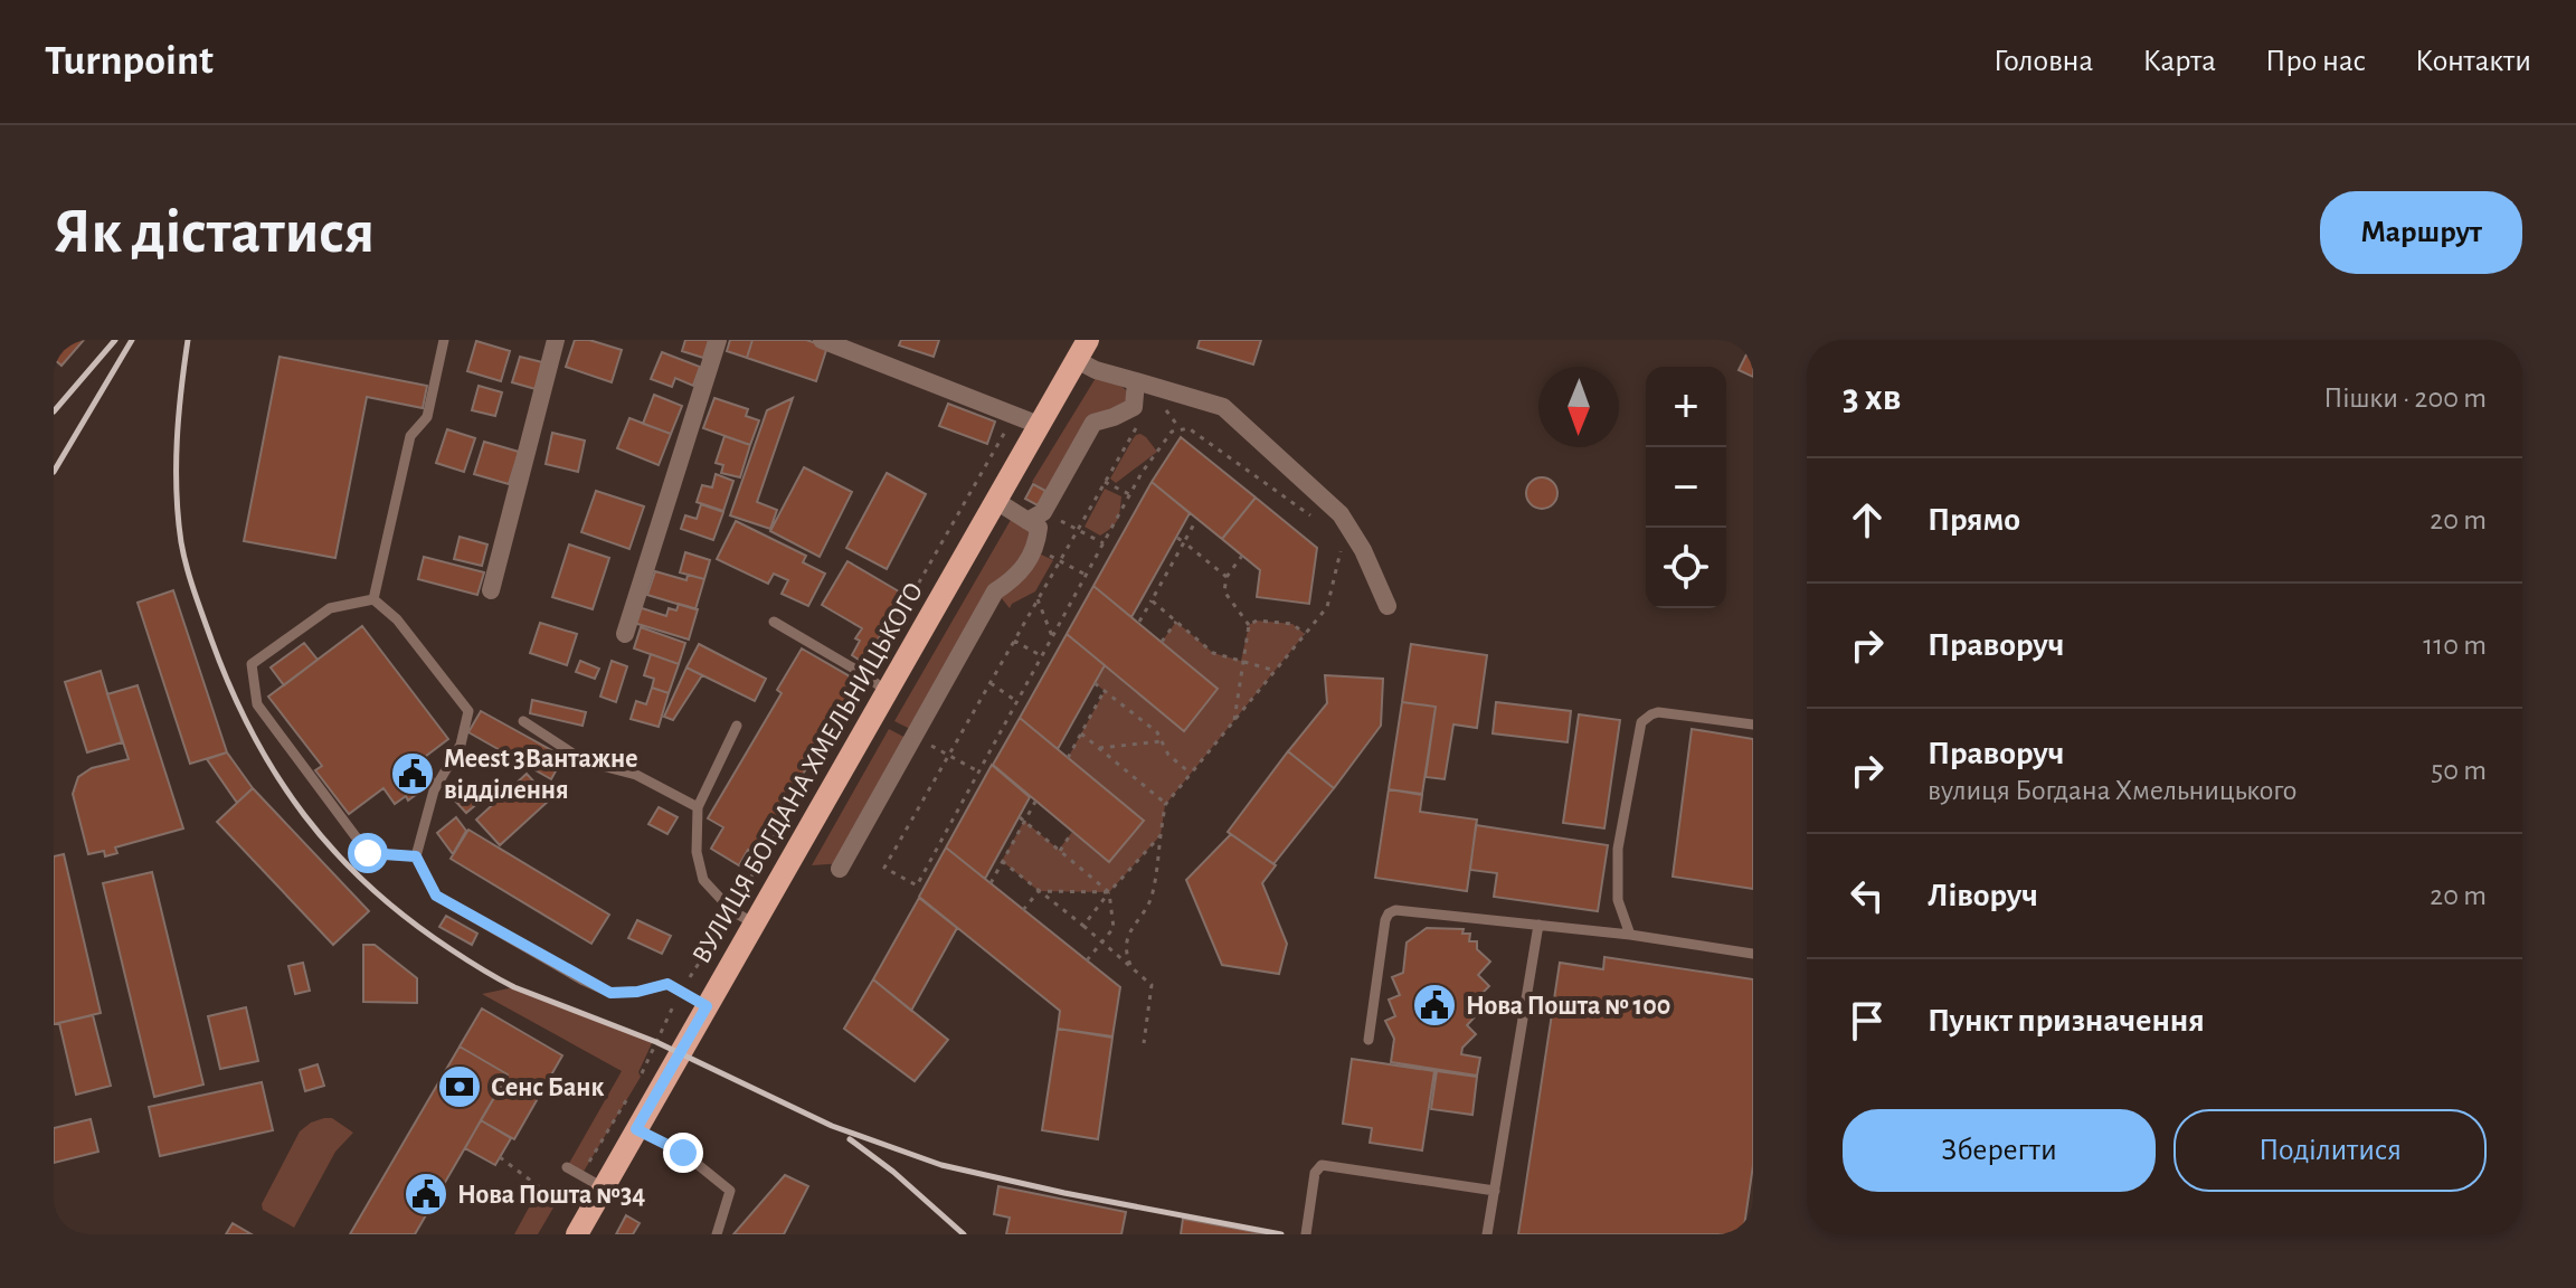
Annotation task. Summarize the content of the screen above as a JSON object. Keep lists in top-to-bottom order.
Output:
{
  "streets": {
    "main road": ["ВУЛИЦЯ БОГДАНА ХМЕЛЬНИЦЬКОГО"]
  },
  "places": {
    "public building": ["Meest 3Вантажне відділення", "Нова Пошта № 100", "Нова Пошта №34"],
    "bank": ["Сенс Банк"]
  },
  "north": "bottom",
  "page": {
    "header": "Turnpoint",
    "nav": [
      "Головна",
      "Карта",
      "Про нас",
      "Контакти"
    ],
    "buttons": [
      "Маршрут",
      ["Зберегти", "Поділитися"]
    ],
    "title": "Як дістатися",
    "heading": ["3 хв", "Пішки · 200 m"],
    "map_buttons": ["+", "−"],
    "list": [
      ["Прямо", "20 m"],
      ["Праворуч", "110 m"],
      ["Праворуч", "вулиця Богдана Хмельницького", "50 m"],
      ["Ліворуч", "20 m"],
      "Пункт призначення"
    ]
  }
}
